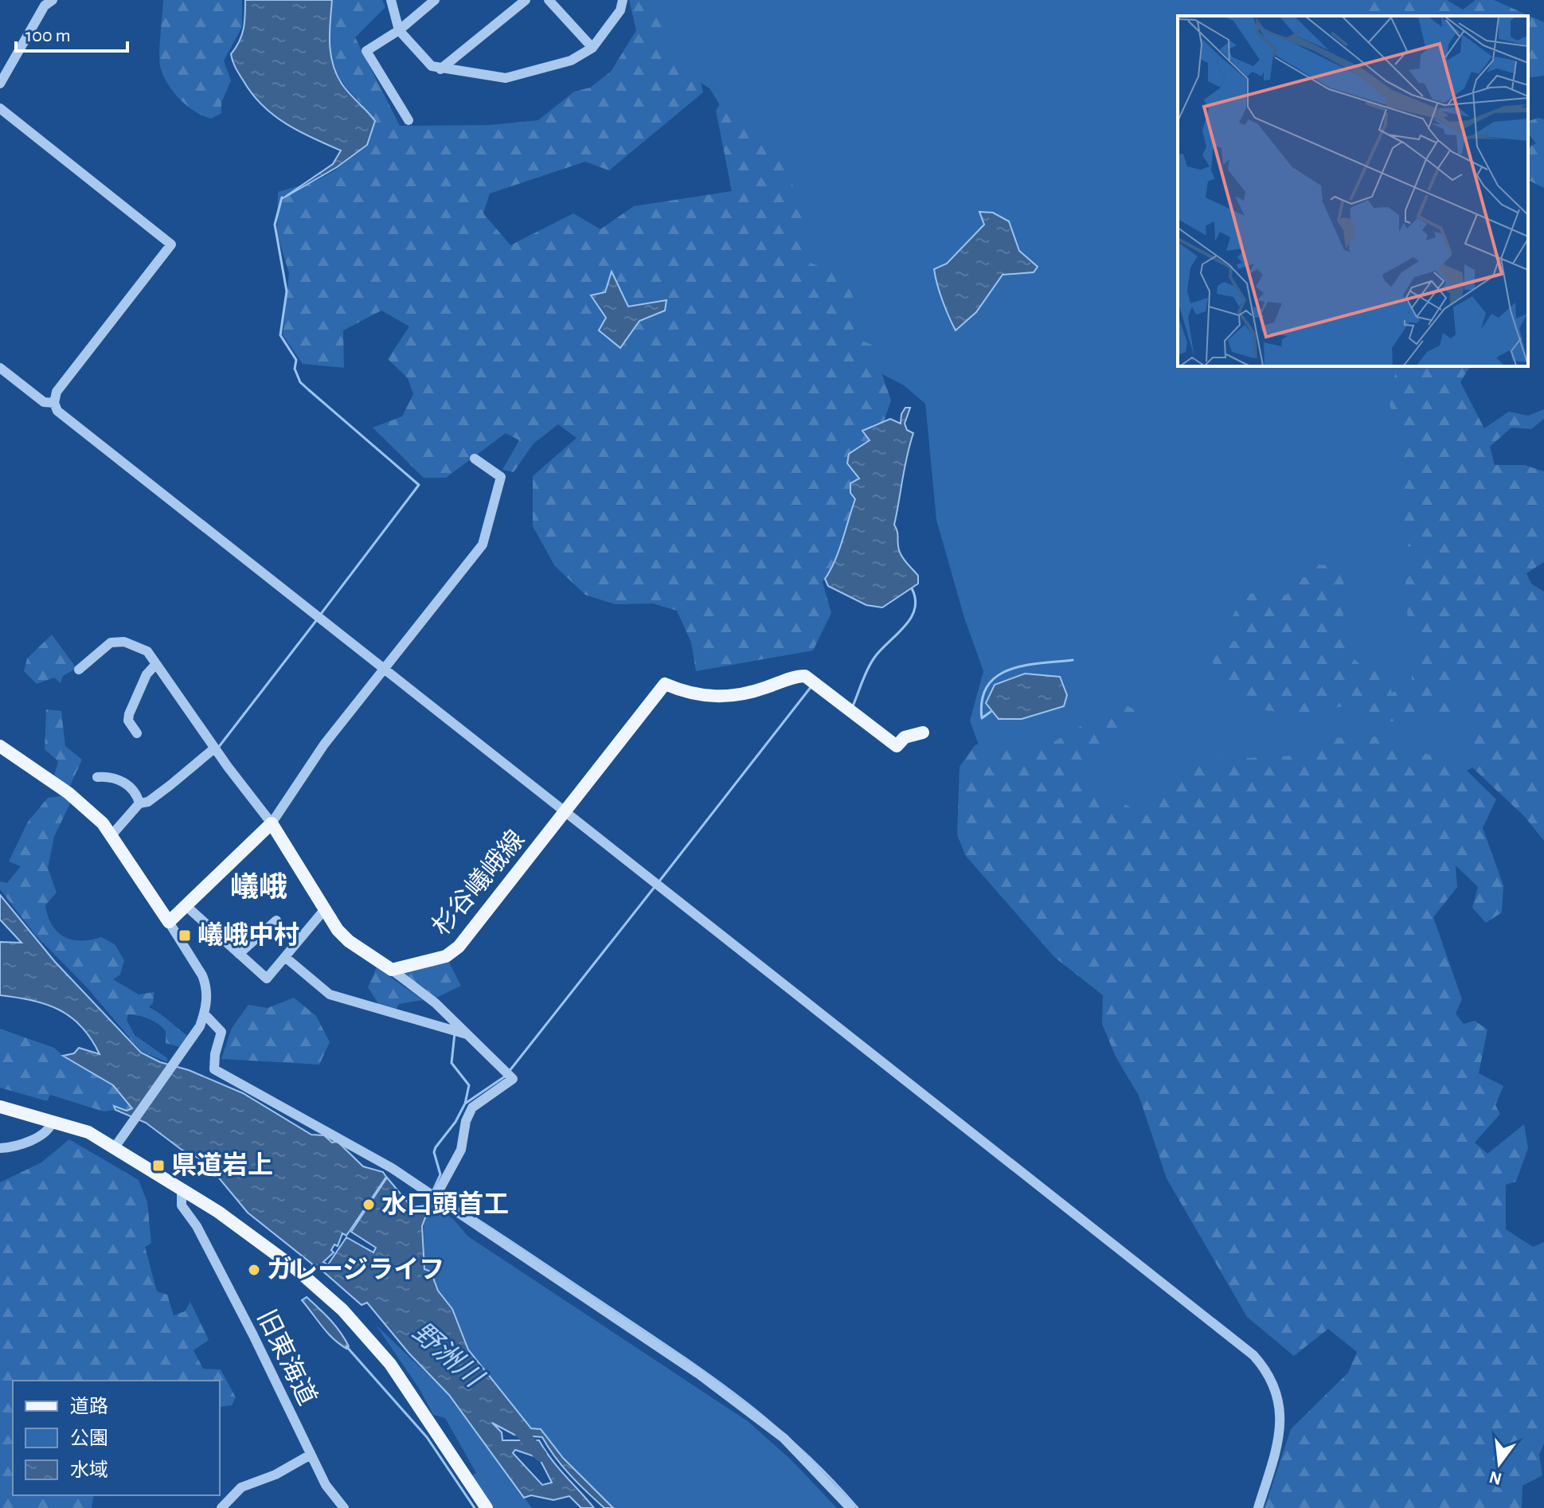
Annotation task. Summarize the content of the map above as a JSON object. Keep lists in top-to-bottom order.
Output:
{
  "streets": {
    "main road": ["杉谷嶬峨線"],
    "street": ["旧東海道"]
  },
  "districts": ["嶬峨"],
  "water": ["野洲川"],
  "places": {
    "transit": ["嶬峨中村", "県道岩上"],
    "other": ["水口頭首工", "ガレージライフ"]
  },
  "legend": ["道路", "公園", "水域"],
  "scale_bar": "100 m",
  "north": "bottom"
}
